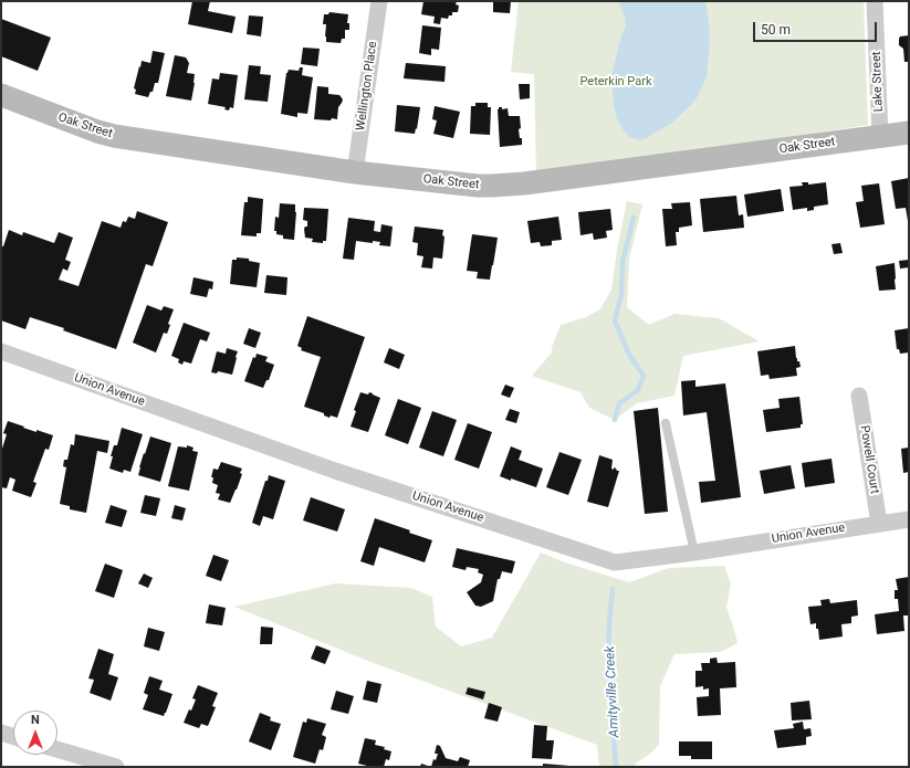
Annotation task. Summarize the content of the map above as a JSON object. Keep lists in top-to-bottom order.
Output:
{
  "streets": {
    "main road": ["Oak Street"],
    "street": [
      "Lake Street",
      "Wellington Place",
      "Union Avenue",
      "Powell Court"
    ]
  },
  "crossings": [
    ["Lake Street", "Oak Street"],
    ["Wellington Place", "Oak Street"],
    ["Union Avenue", "Powell Court"]
  ],
  "water": ["Amityville Creek"],
  "parks": ["Peterkin Park"],
  "scale_bar": "50 m",
  "north": "top"
}
